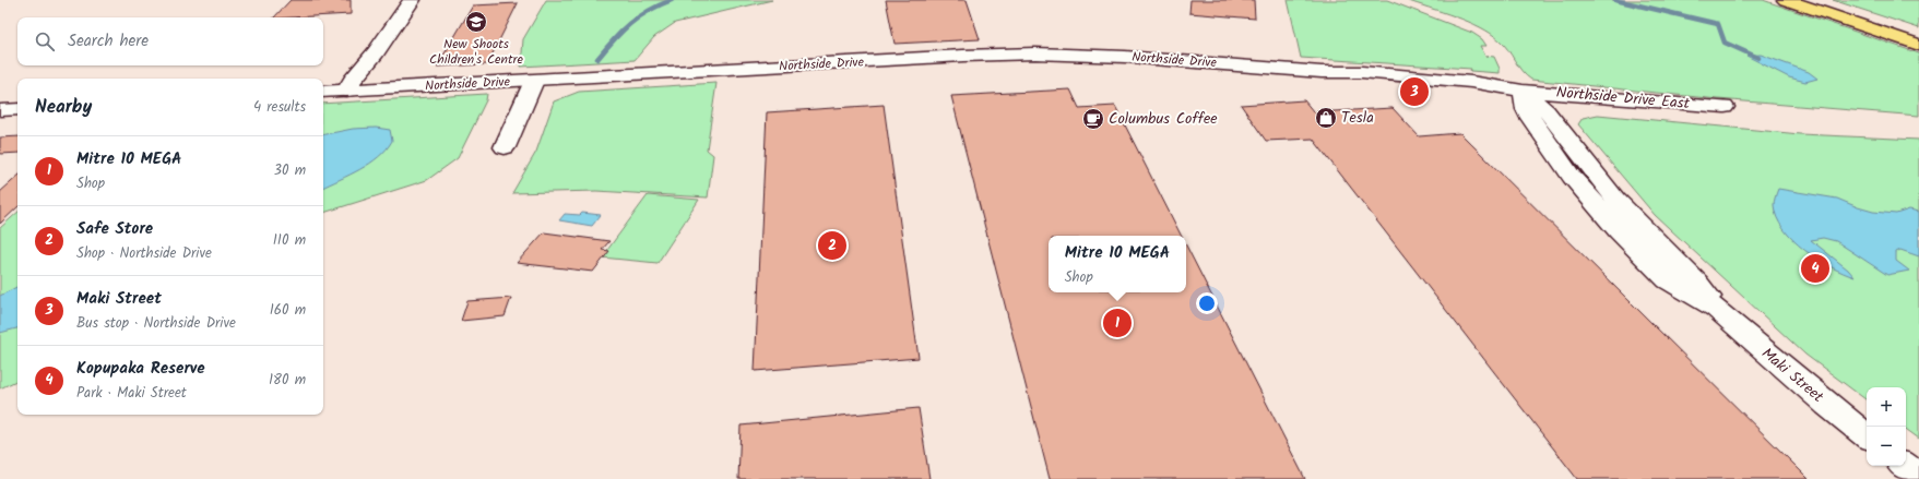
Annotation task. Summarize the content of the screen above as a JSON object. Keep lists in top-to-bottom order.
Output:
{
  "streets": {
    "street": ["Northside Drive", "Northside Drive East", "Maki Street"]
  },
  "crossings": [
    ["Northside Drive", "Northside Drive East"],
    ["Northside Drive", "Maki Street"],
    ["Northside Drive East", "Maki Street"]
  ],
  "places": {
    "school or university": ["New Shoots Children's Centre"],
    "shop": ["Tesla"],
    "cafe": ["Columbus Coffee"]
  },
  "page": {
    "search": "Search here",
    "pins": [
      "3",
      "2",
      "4",
      "1"
    ],
    "heading": ["Nearby", "4 results"],
    "list": [
      {
        "mark": "1",
        "name": "Mitre 10 MEGA",
        "note": "Shop",
        "value": "30 m"
      },
      {
        "mark": "2",
        "name": "Safe Store",
        "note": "Shop · Northside Drive",
        "value": "110 m"
      },
      {
        "mark": "3",
        "name": "Maki Street",
        "note": "Bus stop · Northside Drive",
        "value": "160 m"
      },
      {
        "mark": "4",
        "name": "Kopupaka Reserve",
        "note": "Park · Maki Street",
        "value": "180 m"
      }
    ],
    "popup": ["Mitre 10 MEGA", "Shop"],
    "map_buttons": ["+", "−"]
  }
}
